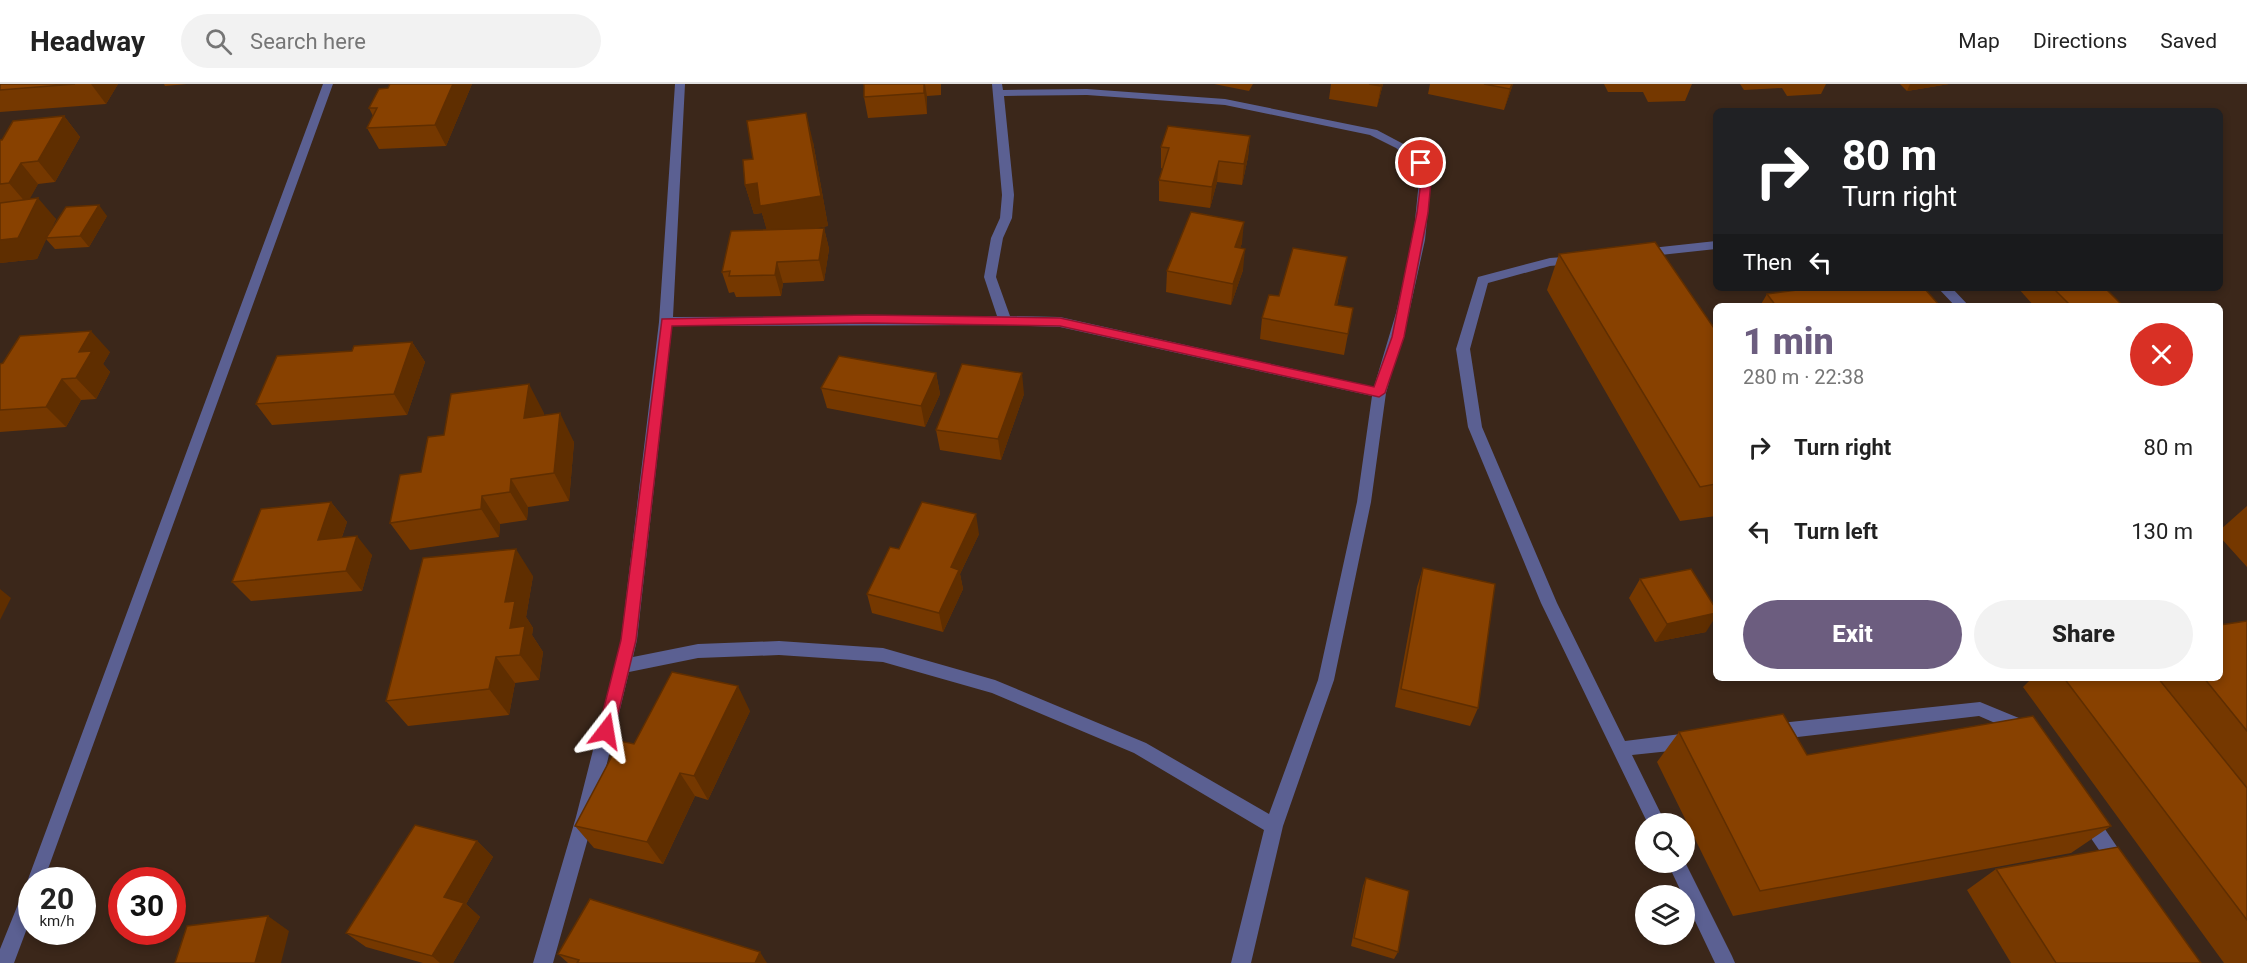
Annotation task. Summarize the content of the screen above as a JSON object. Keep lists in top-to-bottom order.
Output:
{
  "page": {
    "header": "Headway",
    "search": "Search here",
    "nav": ["Map", "Directions", "Saved"],
    "turn": ["80 m", "Turn right"],
    "then": "Then",
    "heading": ["1 min", "280 m · 22:38"],
    "list": [
      {
        "name": "Turn right",
        "value": "80 m"
      },
      {
        "name": "Turn left",
        "value": "130 m"
      }
    ],
    "buttons": ["Exit", "Share"],
    "speed": "20 km/h",
    "limit": "30"
  }
}
